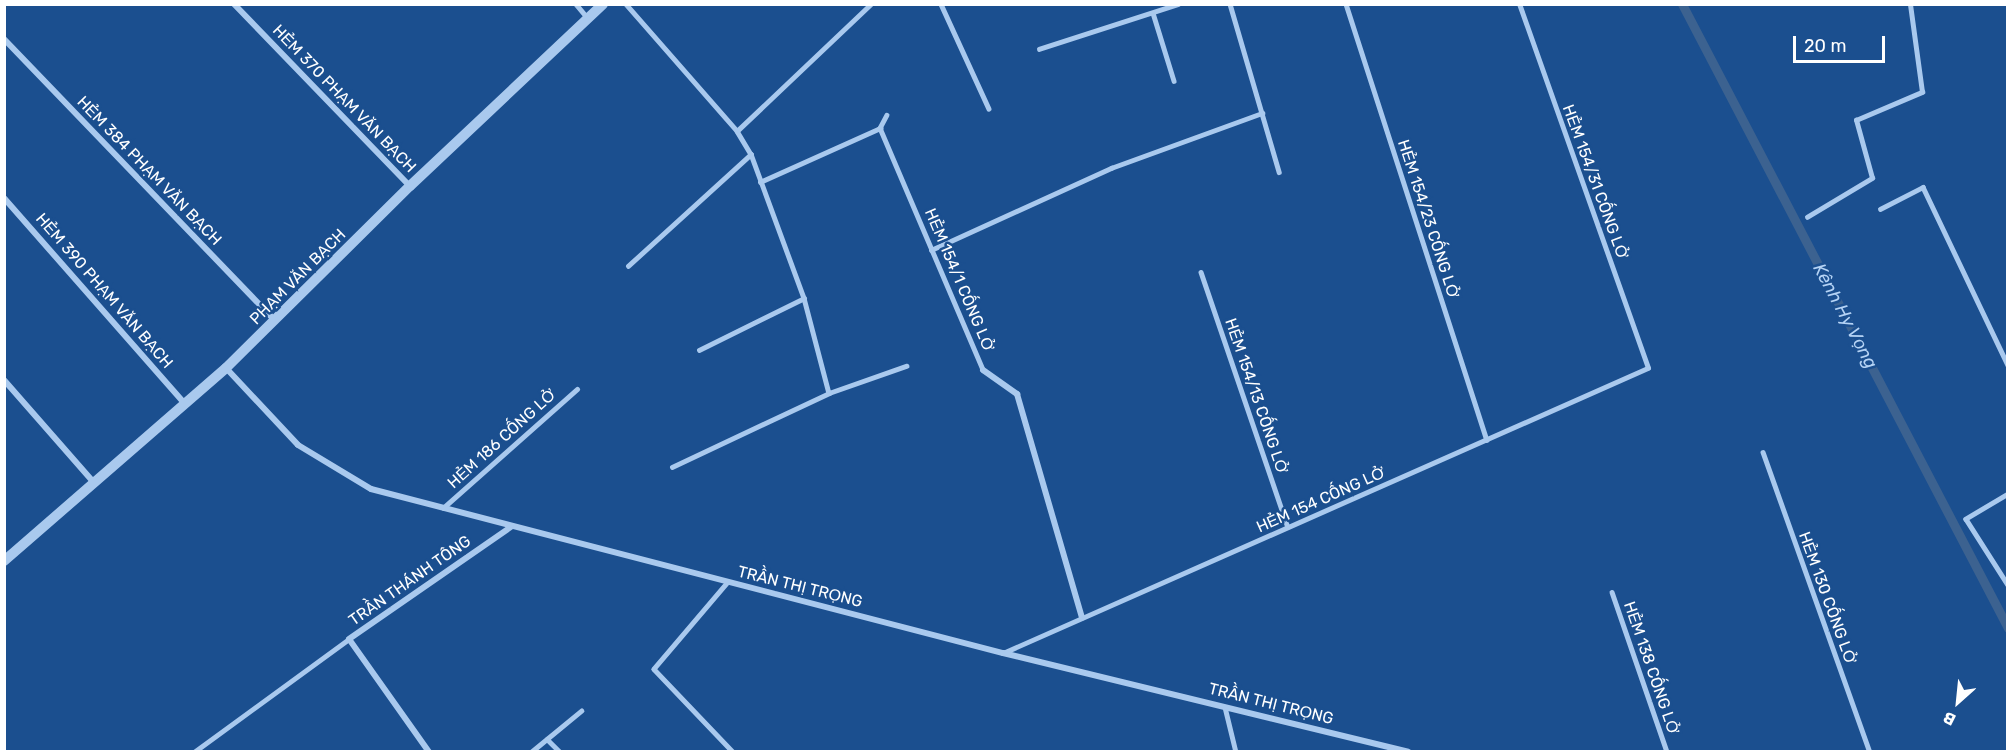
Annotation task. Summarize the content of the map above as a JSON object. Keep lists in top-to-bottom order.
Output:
{
  "streets": {
    "street": [
      "HẺM 370 PHẠM VĂN BẠCH",
      "HẺM 384 PHẠM VĂN BẠCH",
      "PHẠM VĂN BẠCH",
      "HẺM 154/1 CỐNG LỞ",
      "HẺM 390 PHẠM VĂN BẠCH",
      "TRẦN THÁNH TÔNG",
      "TRẦN THỊ TRỌNG"
    ],
    "lane": [
      "HẺM 154/31 CỐNG LỞ",
      "HẺM 154/23 CỐNG LỞ",
      "HẺM 154/13 CỐNG LỞ",
      "HẺM 186 CỐNG LỞ",
      "HẺM 154 CỐNG LỞ",
      "HẺM 130 CỐNG LỞ",
      "HẺM 138 CỐNG LỞ"
    ]
  },
  "crossings": [
    ["HẺM 370 PHẠM VĂN BẠCH", "PHẠM VĂN BẠCH"],
    ["HẺM 384 PHẠM VĂN BẠCH", "PHẠM VĂN BẠCH"],
    ["HẺM 154/31 CỐNG LỞ", "HẺM 154 CỐNG LỞ"],
    ["HẺM 154/23 CỐNG LỞ", "HẺM 154 CỐNG LỞ"],
    ["PHẠM VĂN BẠCH", "HẺM 390 PHẠM VĂN BẠCH"],
    ["PHẠM VĂN BẠCH", "TRẦN THỊ TRỌNG"],
    ["HẺM 154/1 CỐNG LỞ", "HẺM 154 CỐNG LỞ"],
    ["HẺM 154/13 CỐNG LỞ", "HẺM 154 CỐNG LỞ"],
    ["HẺM 186 CỐNG LỞ", "TRẦN THỊ TRỌNG"],
    ["HẺM 154 CỐNG LỞ", "TRẦN THỊ TRỌNG"],
    ["TRẦN THÁNH TÔNG", "TRẦN THỊ TRỌNG"]
  ],
  "water": ["Kênh Hy Vọng"],
  "scale_bar": "20 m",
  "north": "bottom left"
}
